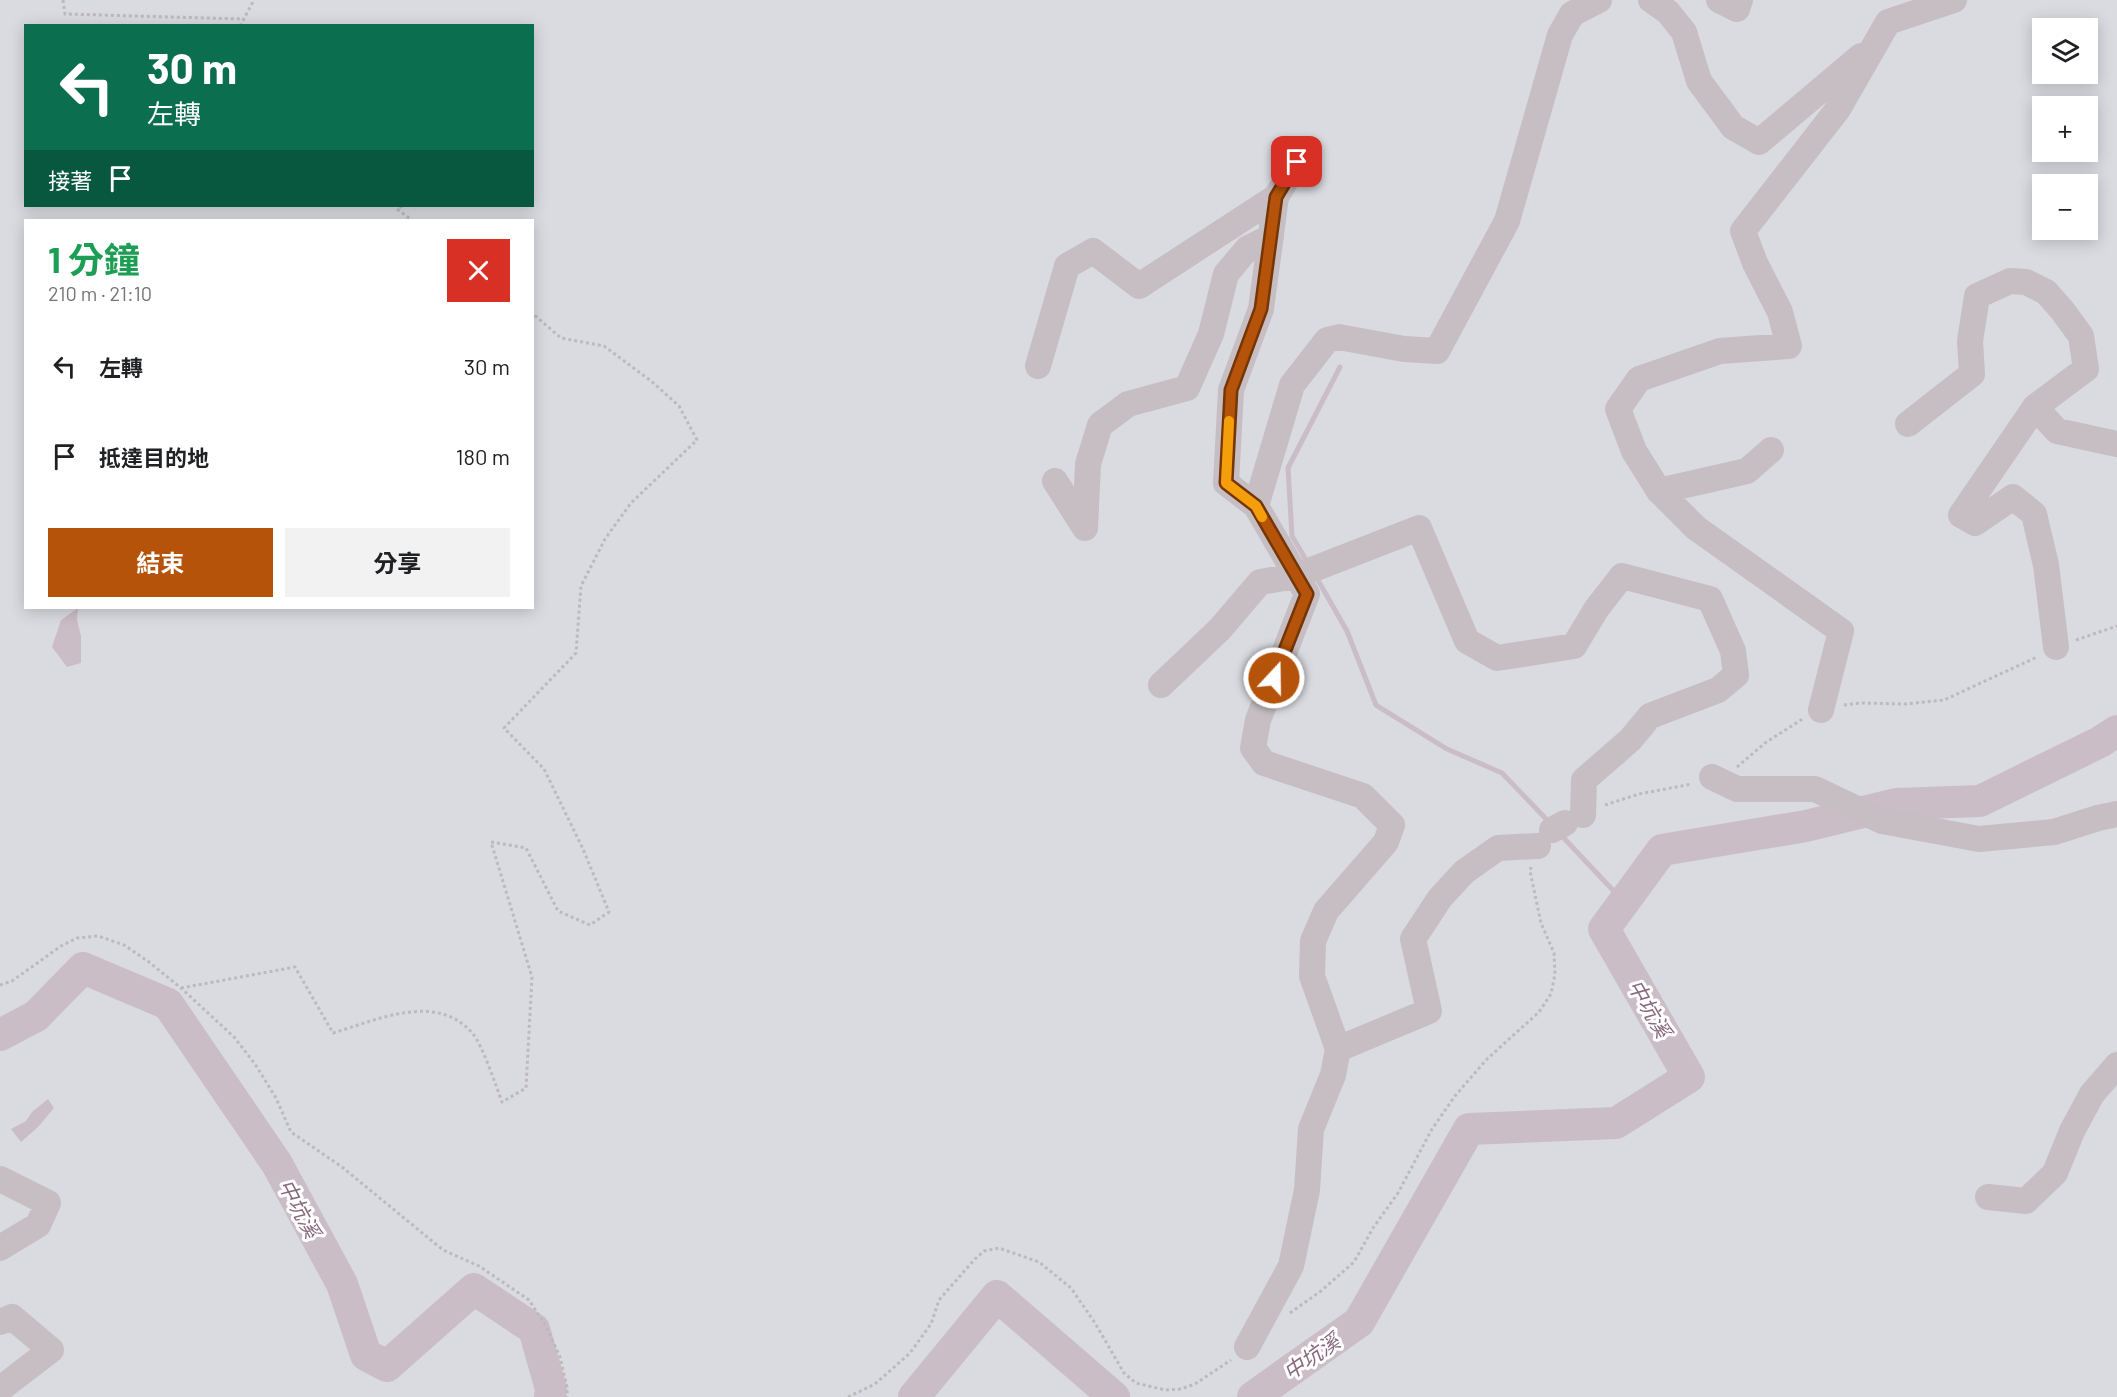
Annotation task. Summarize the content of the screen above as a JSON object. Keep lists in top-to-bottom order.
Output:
{
  "water": ["中坑溪"],
  "page": {
    "map_buttons": ["+", "−"],
    "turn": ["30 m", "左轉"],
    "then": "接著",
    "heading": ["1 分鐘", "210 m · 21:10"],
    "list": [
      {
        "name": "左轉",
        "value": "30 m"
      },
      {
        "name": "抵達目的地",
        "value": "180 m"
      }
    ],
    "buttons": ["結束", "分享"]
  }
}
